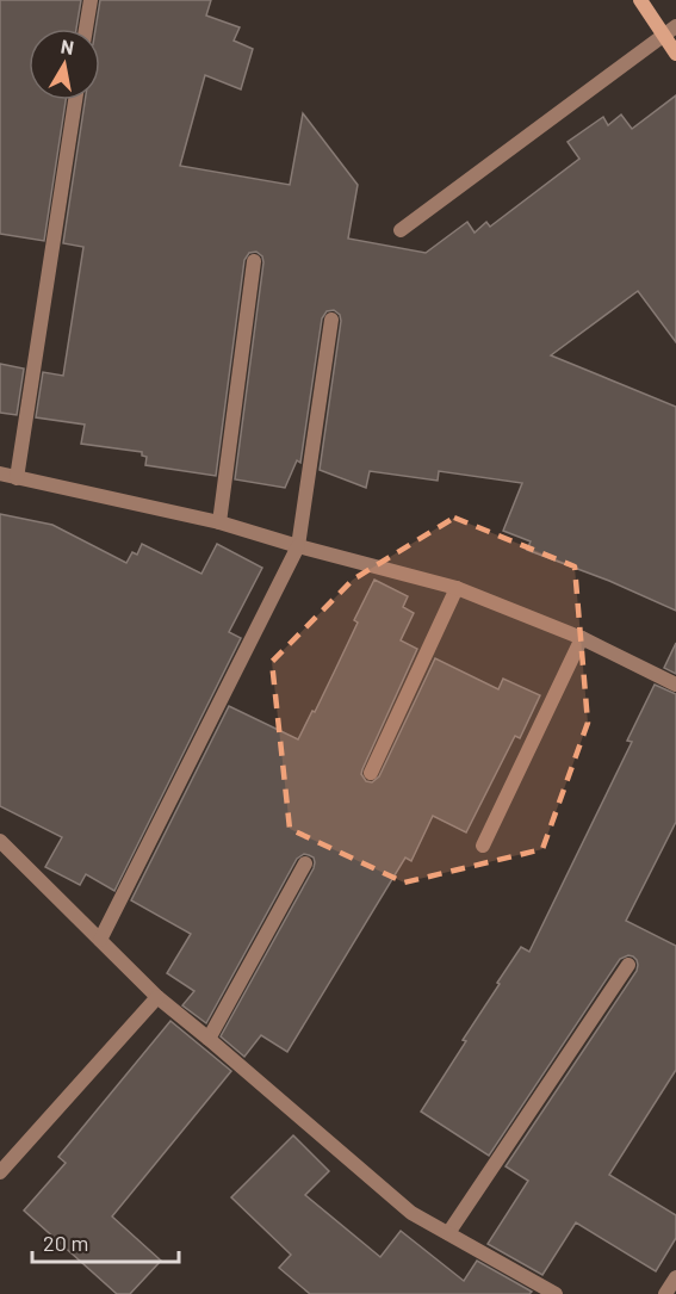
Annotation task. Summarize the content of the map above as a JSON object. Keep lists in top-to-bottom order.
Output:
{
  "scale_bar": "20 m",
  "north": "top"
}
